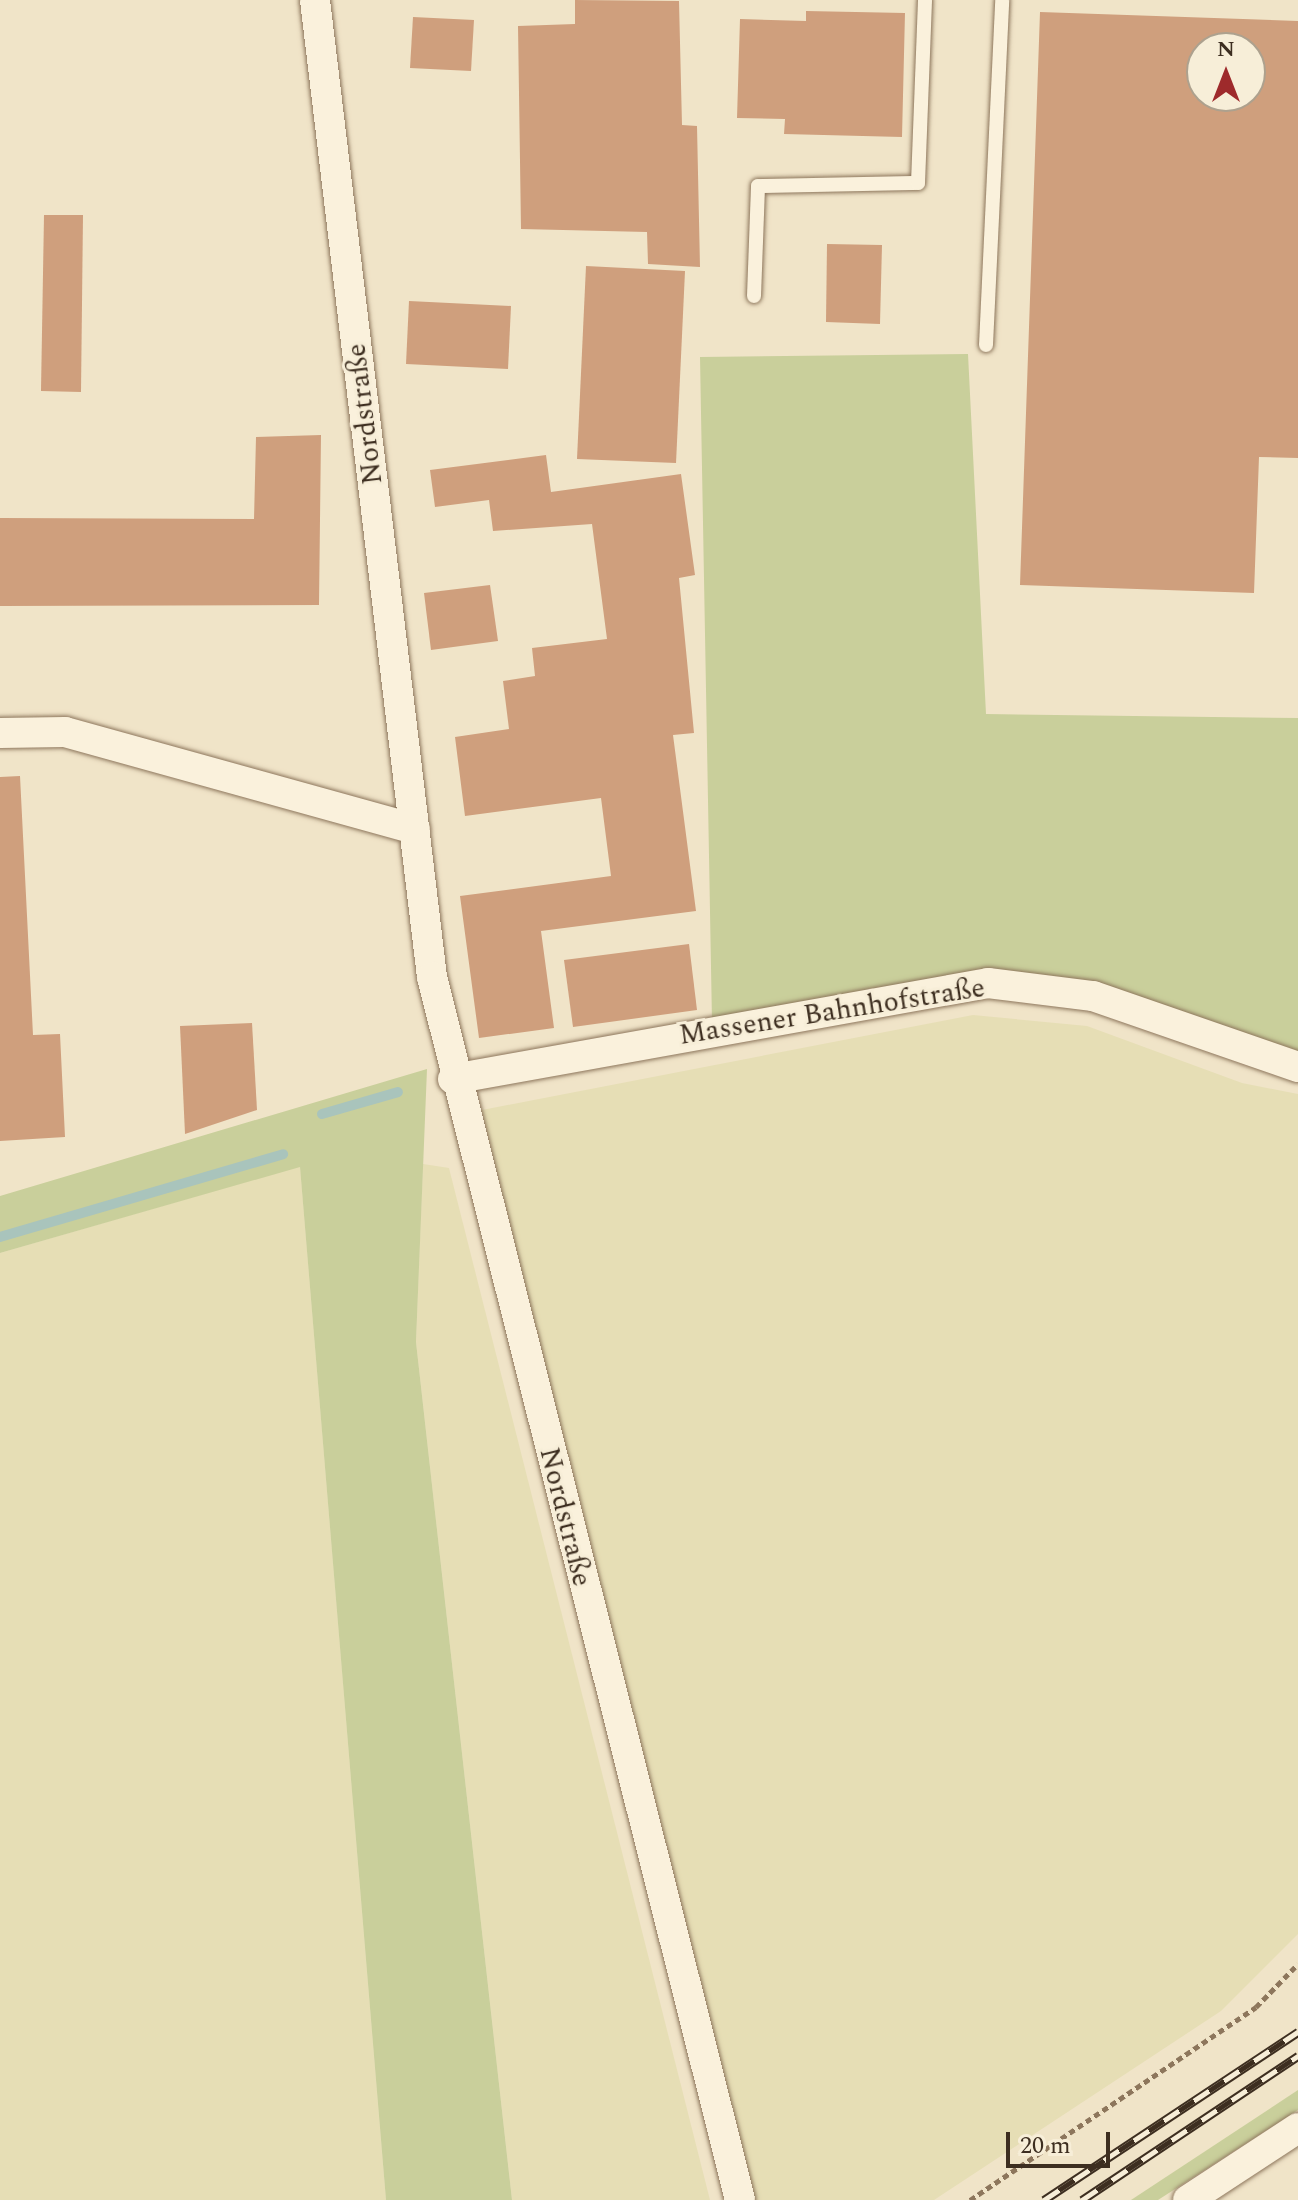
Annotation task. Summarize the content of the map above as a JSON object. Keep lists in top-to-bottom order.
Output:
{
  "streets": {
    "street": ["Nordstraße", "Massener Bahnhofstraße"]
  },
  "crossings": [
    ["Nordstraße", "Massener Bahnhofstraße"]
  ],
  "scale_bar": "20 m",
  "north": "top"
}
